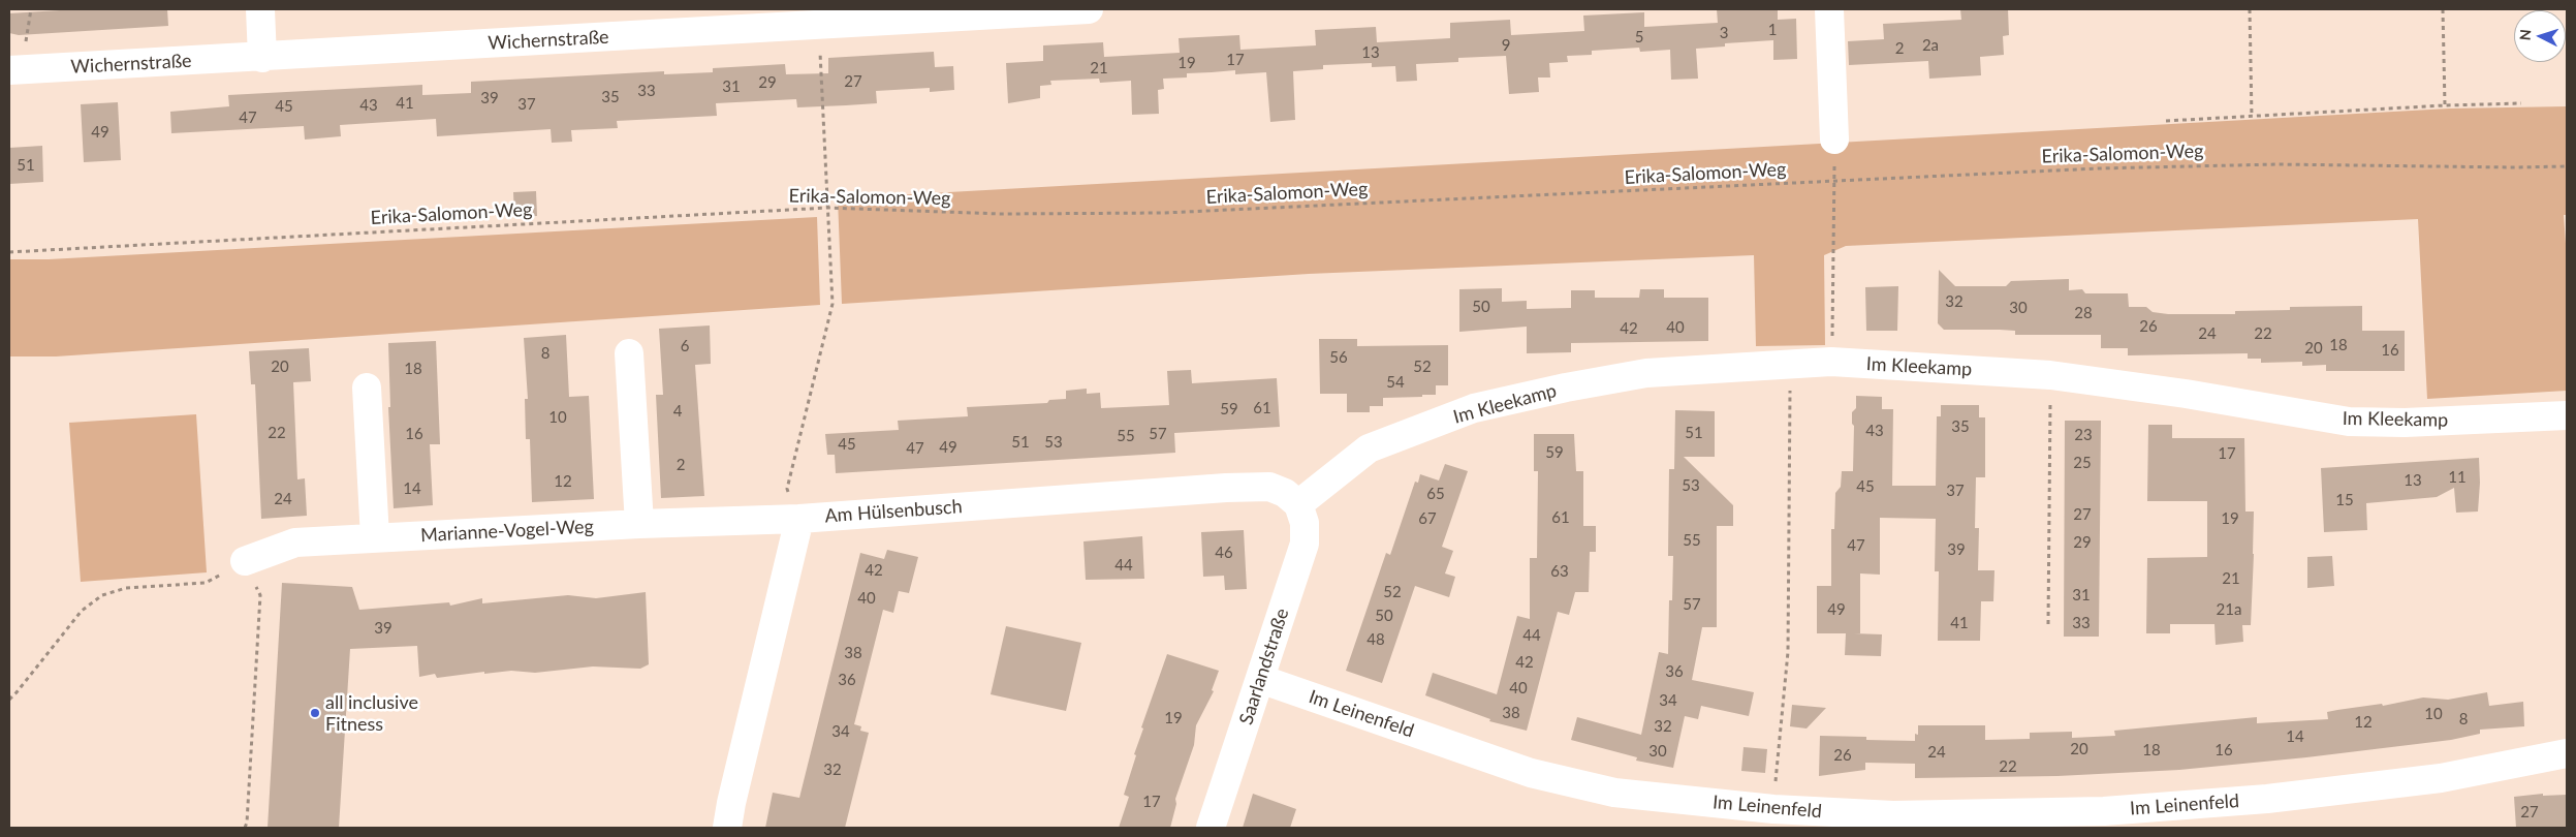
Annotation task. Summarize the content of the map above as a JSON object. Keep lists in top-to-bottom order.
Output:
{
  "streets": {
    "street": [
      "Wichernstraße",
      "Im Kleekamp",
      "Am Hülsenbusch",
      "Marianne-Vogel-Weg",
      "Saarlandstraße",
      "Im Leinenfeld"
    ],
    "path": ["Erika-Salomon-Weg"]
  },
  "crossings": [
    ["Im Kleekamp", "Am Hülsenbusch"],
    ["Im Kleekamp", "Saarlandstraße"],
    ["Am Hülsenbusch", "Marianne-Vogel-Weg"],
    ["Am Hülsenbusch", "Saarlandstraße"],
    ["Saarlandstraße", "Im Leinenfeld"]
  ],
  "places": ["all inclusive Fitness"],
  "house_numbers": [
    "1",
    "3",
    "5",
    "9",
    "2a",
    "2",
    "13",
    "17",
    "19",
    "21",
    "27",
    "29",
    "31",
    "33",
    "35",
    "39",
    "41",
    "37",
    "43",
    "45",
    "47",
    "49",
    "51",
    "32",
    "50",
    "30",
    "28",
    "26",
    "40",
    "42",
    "24",
    "22",
    "18",
    "6",
    "20",
    "16",
    "8",
    "56",
    "20",
    "52",
    "18",
    "54",
    "61",
    "59",
    "4",
    "10",
    "35",
    "43",
    "22",
    "51",
    "16",
    "57",
    "23",
    "55",
    "51",
    "53",
    "45",
    "49",
    "47",
    "59",
    "17",
    "25",
    "2",
    "11",
    "13",
    "12",
    "53",
    "45",
    "14",
    "37",
    "65",
    "24",
    "15",
    "27",
    "61",
    "67",
    "19",
    "55",
    "29",
    "47",
    "39",
    "46",
    "44",
    "42",
    "63",
    "21",
    "52",
    "31",
    "40",
    "57",
    "49",
    "21a",
    "50",
    "41",
    "33",
    "39",
    "44",
    "48",
    "38",
    "42",
    "36",
    "36",
    "40",
    "34",
    "38",
    "10",
    "19",
    "8",
    "12",
    "32",
    "34",
    "14",
    "20",
    "18",
    "16",
    "30",
    "24",
    "26",
    "22",
    "32",
    "17",
    "27"
  ],
  "north": "left"
}
